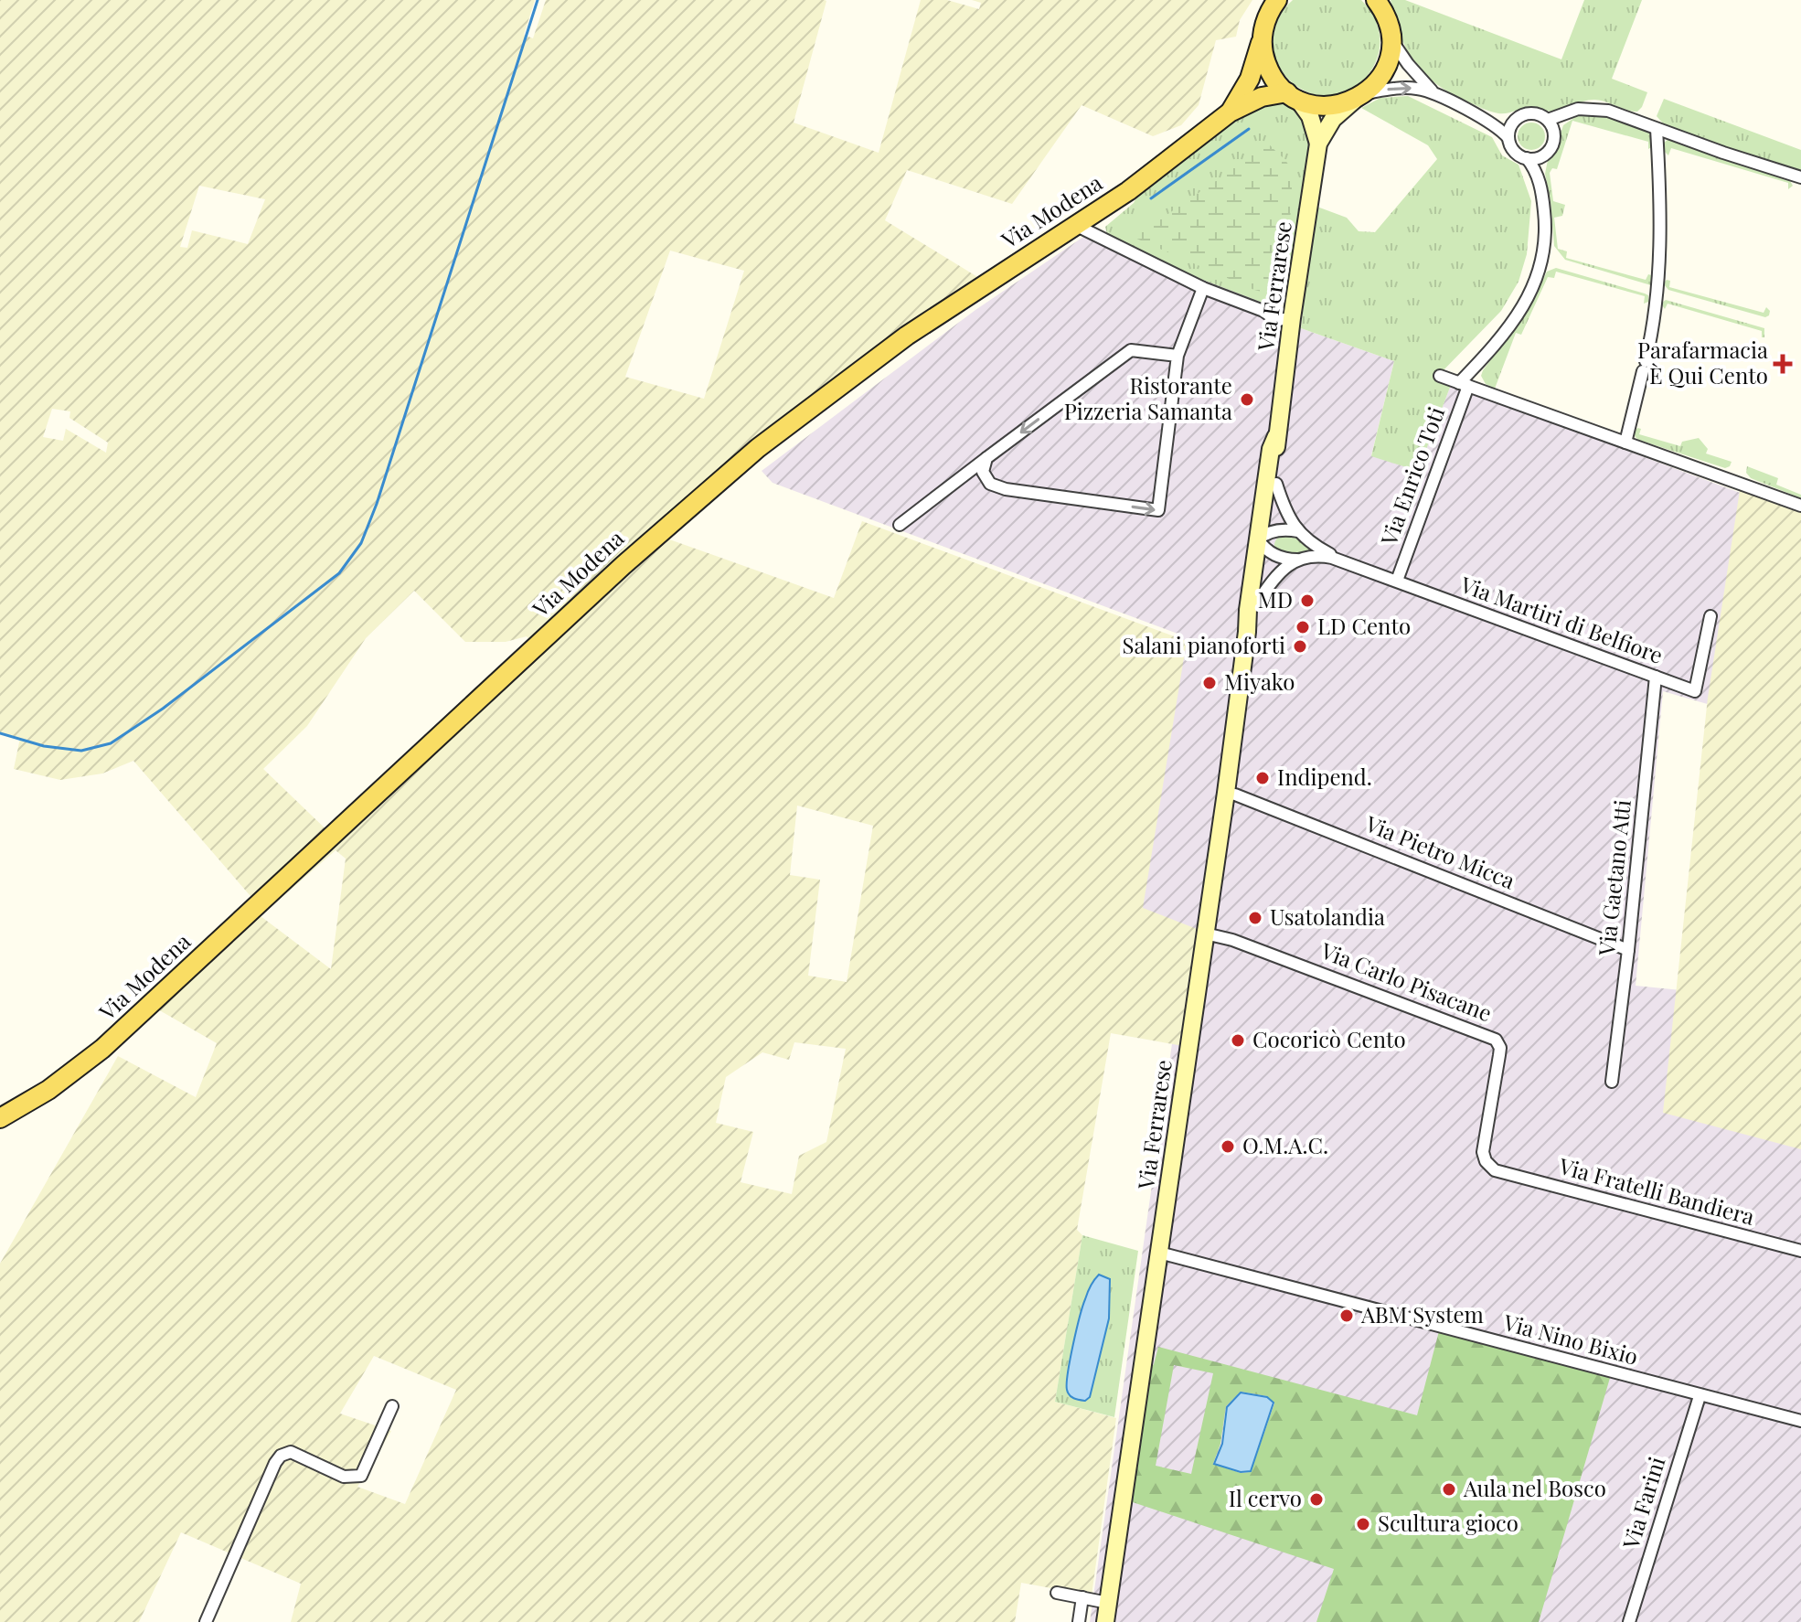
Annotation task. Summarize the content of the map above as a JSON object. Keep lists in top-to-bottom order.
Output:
{
  "streets": {
    "main road": ["Via Modena", "Via Ferrarese"],
    "street": [
      "Via Enrico Toti",
      "Via Martiri di Belfiore",
      "Via Pietro Micca",
      "Via Gaetano Atti",
      "Via Carlo Pisacane",
      "Via Fratelli Bandiera",
      "Via Nino Bixio",
      "Via Farini"
    ]
  },
  "crossings": [
    ["Via Modena", "Via Ferrarese"],
    ["Via Ferrarese", "Via Martiri di Belfiore"],
    ["Via Ferrarese", "Via Carlo Pisacane"],
    ["Via Ferrarese", "Via Nino Bixio"],
    ["Via Enrico Toti", "Via Martiri di Belfiore"],
    ["Via Martiri di Belfiore", "Via Gaetano Atti"],
    ["Via Pietro Micca", "Via Gaetano Atti"],
    ["Via Carlo Pisacane", "Via Fratelli Bandiera"],
    ["Via Nino Bixio", "Via Farini"]
  ],
  "places": {
    "health": ["Parafarmacia È Qui Cento"],
    "other": [
      "Ristorante Pizzeria Samanta",
      "MD",
      "LD Cento",
      "Salani pianoforti",
      "Miyako",
      "Indipend.",
      "Usatolandia",
      "Cocoricò Cento",
      "O.M.A.C.",
      "ABM System",
      "Aula nel Bosco",
      "Il cervo",
      "Scultura gioco"
    ]
  }
}
